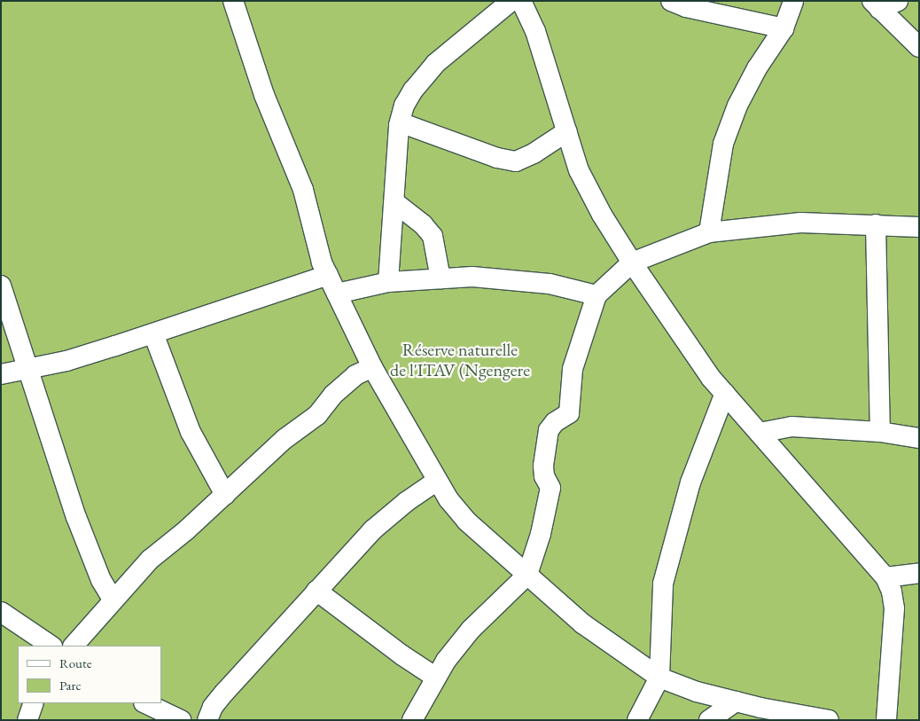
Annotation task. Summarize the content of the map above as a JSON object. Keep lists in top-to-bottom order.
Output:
{
  "parks": ["Réserve naturelle de l'ITAV (Ngengere"],
  "legend": ["Route", "Parc"]
}
